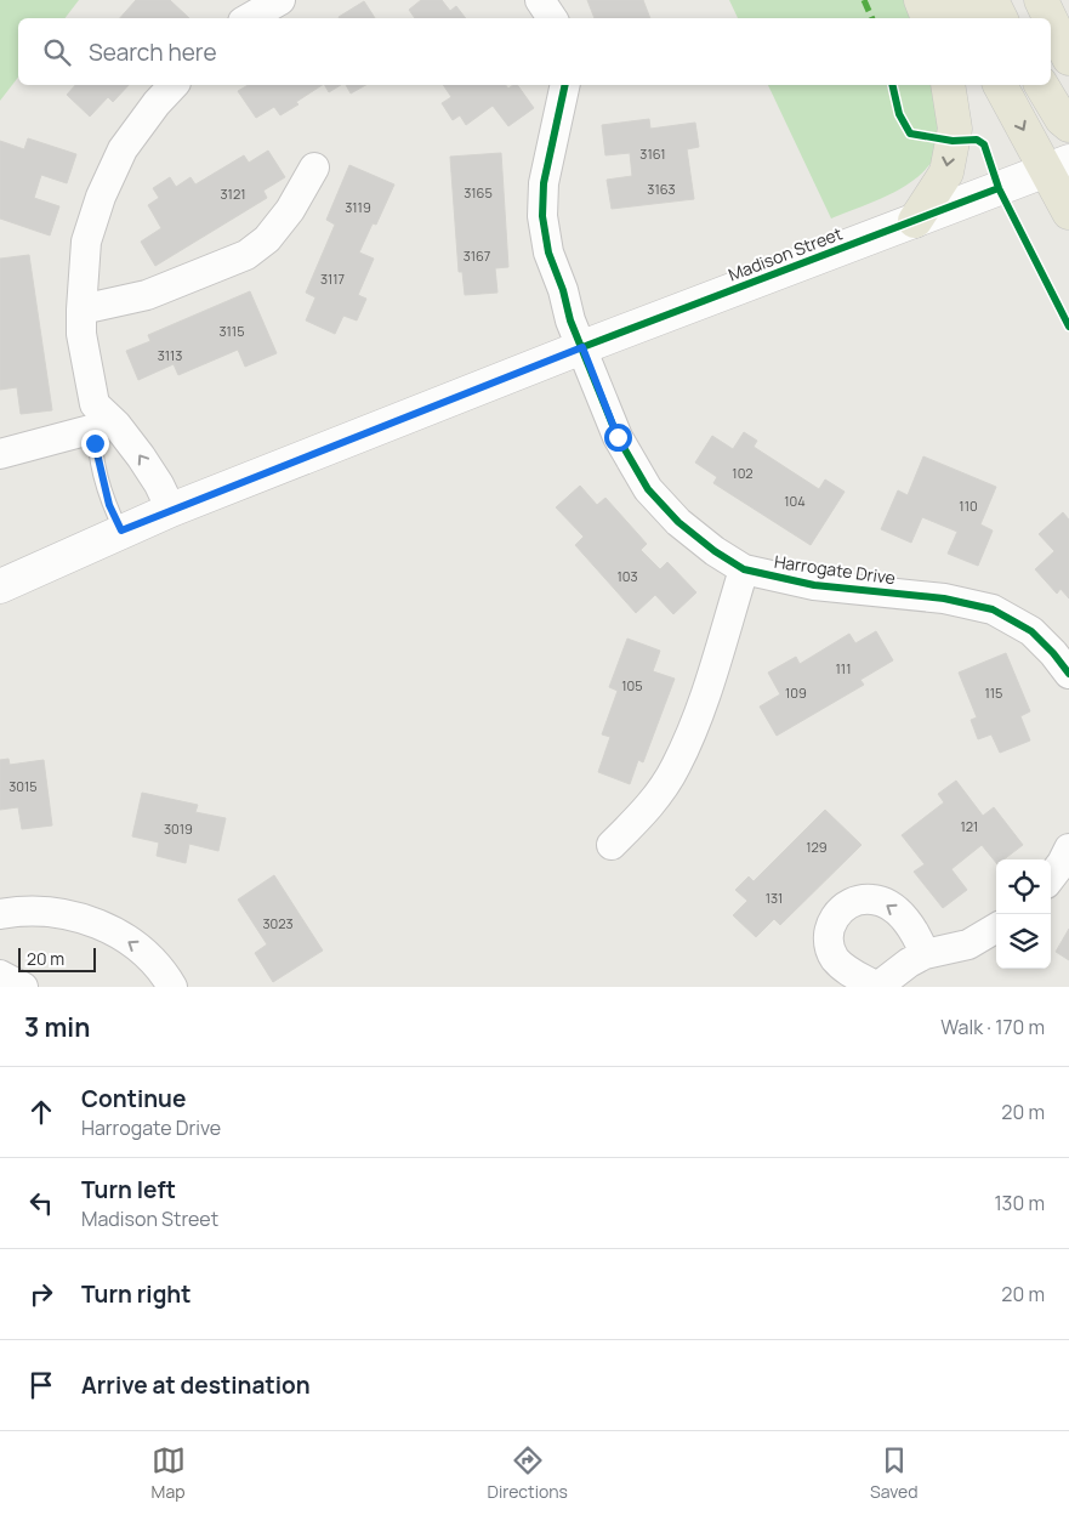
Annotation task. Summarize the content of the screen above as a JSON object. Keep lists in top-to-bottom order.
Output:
{
  "streets": {
    "street": ["Madison Street", "Harrogate Drive"]
  },
  "crossings": [
    ["Madison Street", "Harrogate Drive"]
  ],
  "house_numbers": [
    "3161",
    "3163",
    "3165",
    "3121",
    "3119",
    "3167",
    "3117",
    "3115",
    "3113",
    "102",
    "104",
    "110",
    "103",
    "111",
    "105",
    "109",
    "115",
    "3015",
    "121",
    "3019",
    "129",
    "131",
    "3023"
  ],
  "scale_bar": "20 m",
  "page": {
    "search": "Search here",
    "scale": "20 m",
    "heading": ["3 min", "Walk · 170 m"],
    "list": [
      ["Continue", "Harrogate Drive", "20 m"],
      ["Turn left", "Madison Street", "130 m"],
      ["Turn right", "20 m"],
      "Arrive at destination"
    ],
    "nav": ["Map", "Directions", "Saved"]
  }
}
